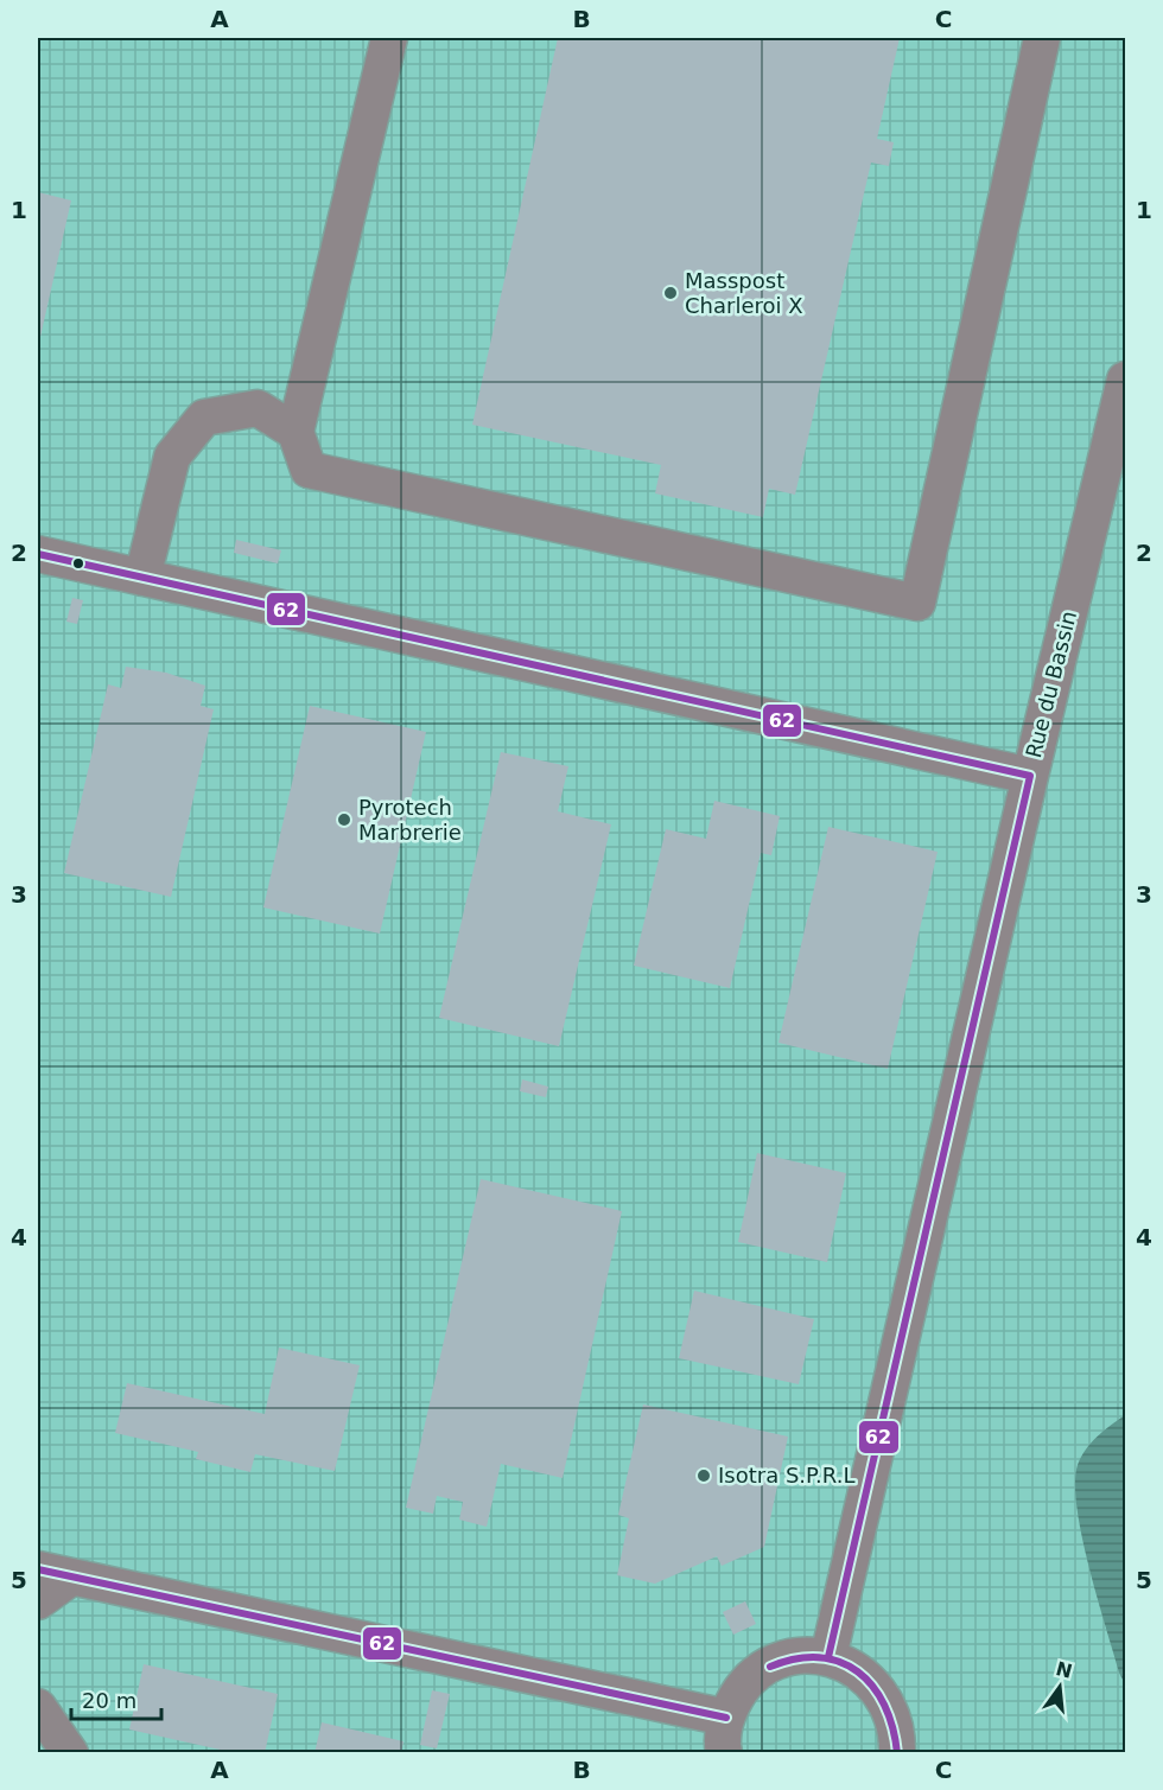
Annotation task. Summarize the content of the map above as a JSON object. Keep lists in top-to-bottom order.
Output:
{
  "streets": {
    "street": ["Rue du Bassin"]
  },
  "places": ["Masspost Charleroi X", "Pyrotech Marbrerie", "Isotra S.P.R.L"],
  "lines": ["transit line 62"],
  "scale_bar": "20 m",
  "north": "top",
  "grid": {
    "columns": ["A", "B", "C"],
    "rows": [
      "1",
      "2",
      "3",
      "4",
      "5"
    ]
  }
}
